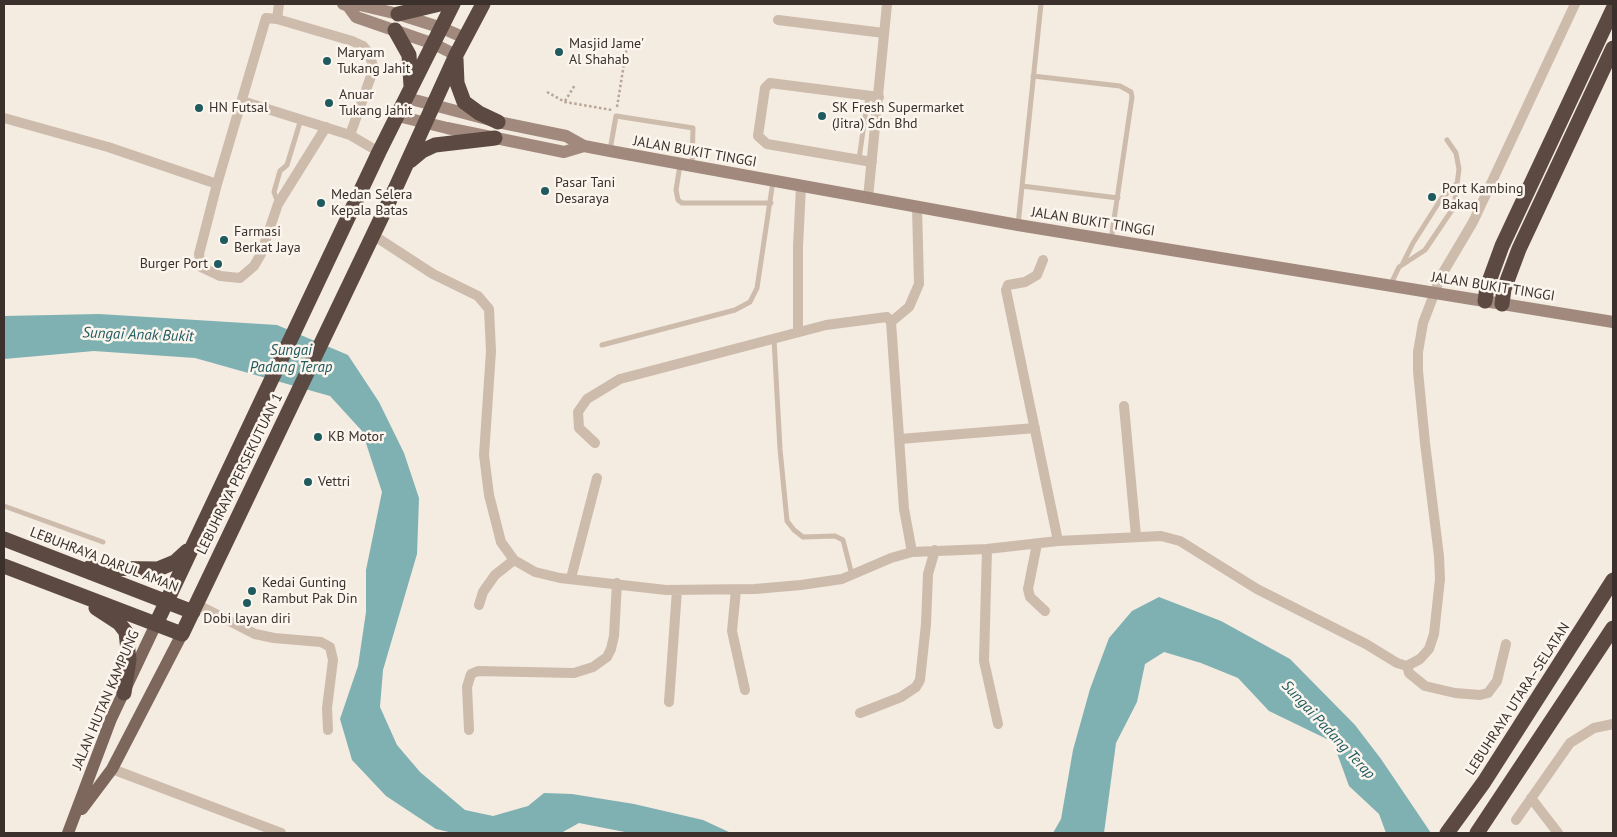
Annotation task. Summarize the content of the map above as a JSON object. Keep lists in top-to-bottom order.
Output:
{
  "streets": {
    "highway": ["LEBUHRAYA PERSEKUTUAN 1", "LEBUHRAYA DARUL AMAN", "LEBUHRAYA UTARA–SELATAN"],
    "main road": ["JALAN BUKIT TINGGI", "JALAN HUTAN KAMPUNG"]
  },
  "crossings": [
    ["JALAN BUKIT TINGGI", "LEBUHRAYA PERSEKUTUAN 1"],
    ["LEBUHRAYA PERSEKUTUAN 1", "LEBUHRAYA DARUL AMAN"],
    ["LEBUHRAYA PERSEKUTUAN 1", "JALAN HUTAN KAMPUNG"]
  ],
  "water": ["Sungai Anak Bukit", "Sungai Padang Terap"],
  "places": [
    "Masjid Jame' Al Shahab",
    "Maryam Tukang Jahit",
    "Anuar Tukang Jahit",
    "HN Futsal",
    "SK Fresh Supermarket (Jitra) Sdn Bhd",
    "Pasar Tani Desaraya",
    "Port Kambing Bakaq",
    "Medan Selera Kepala Batas",
    "Farmasi Berkat Jaya",
    "Burger Port",
    "KB Motor",
    "Vettri",
    "Kedai Gunting Rambut Pak Din",
    "Dobi layan diri"
  ]
}
